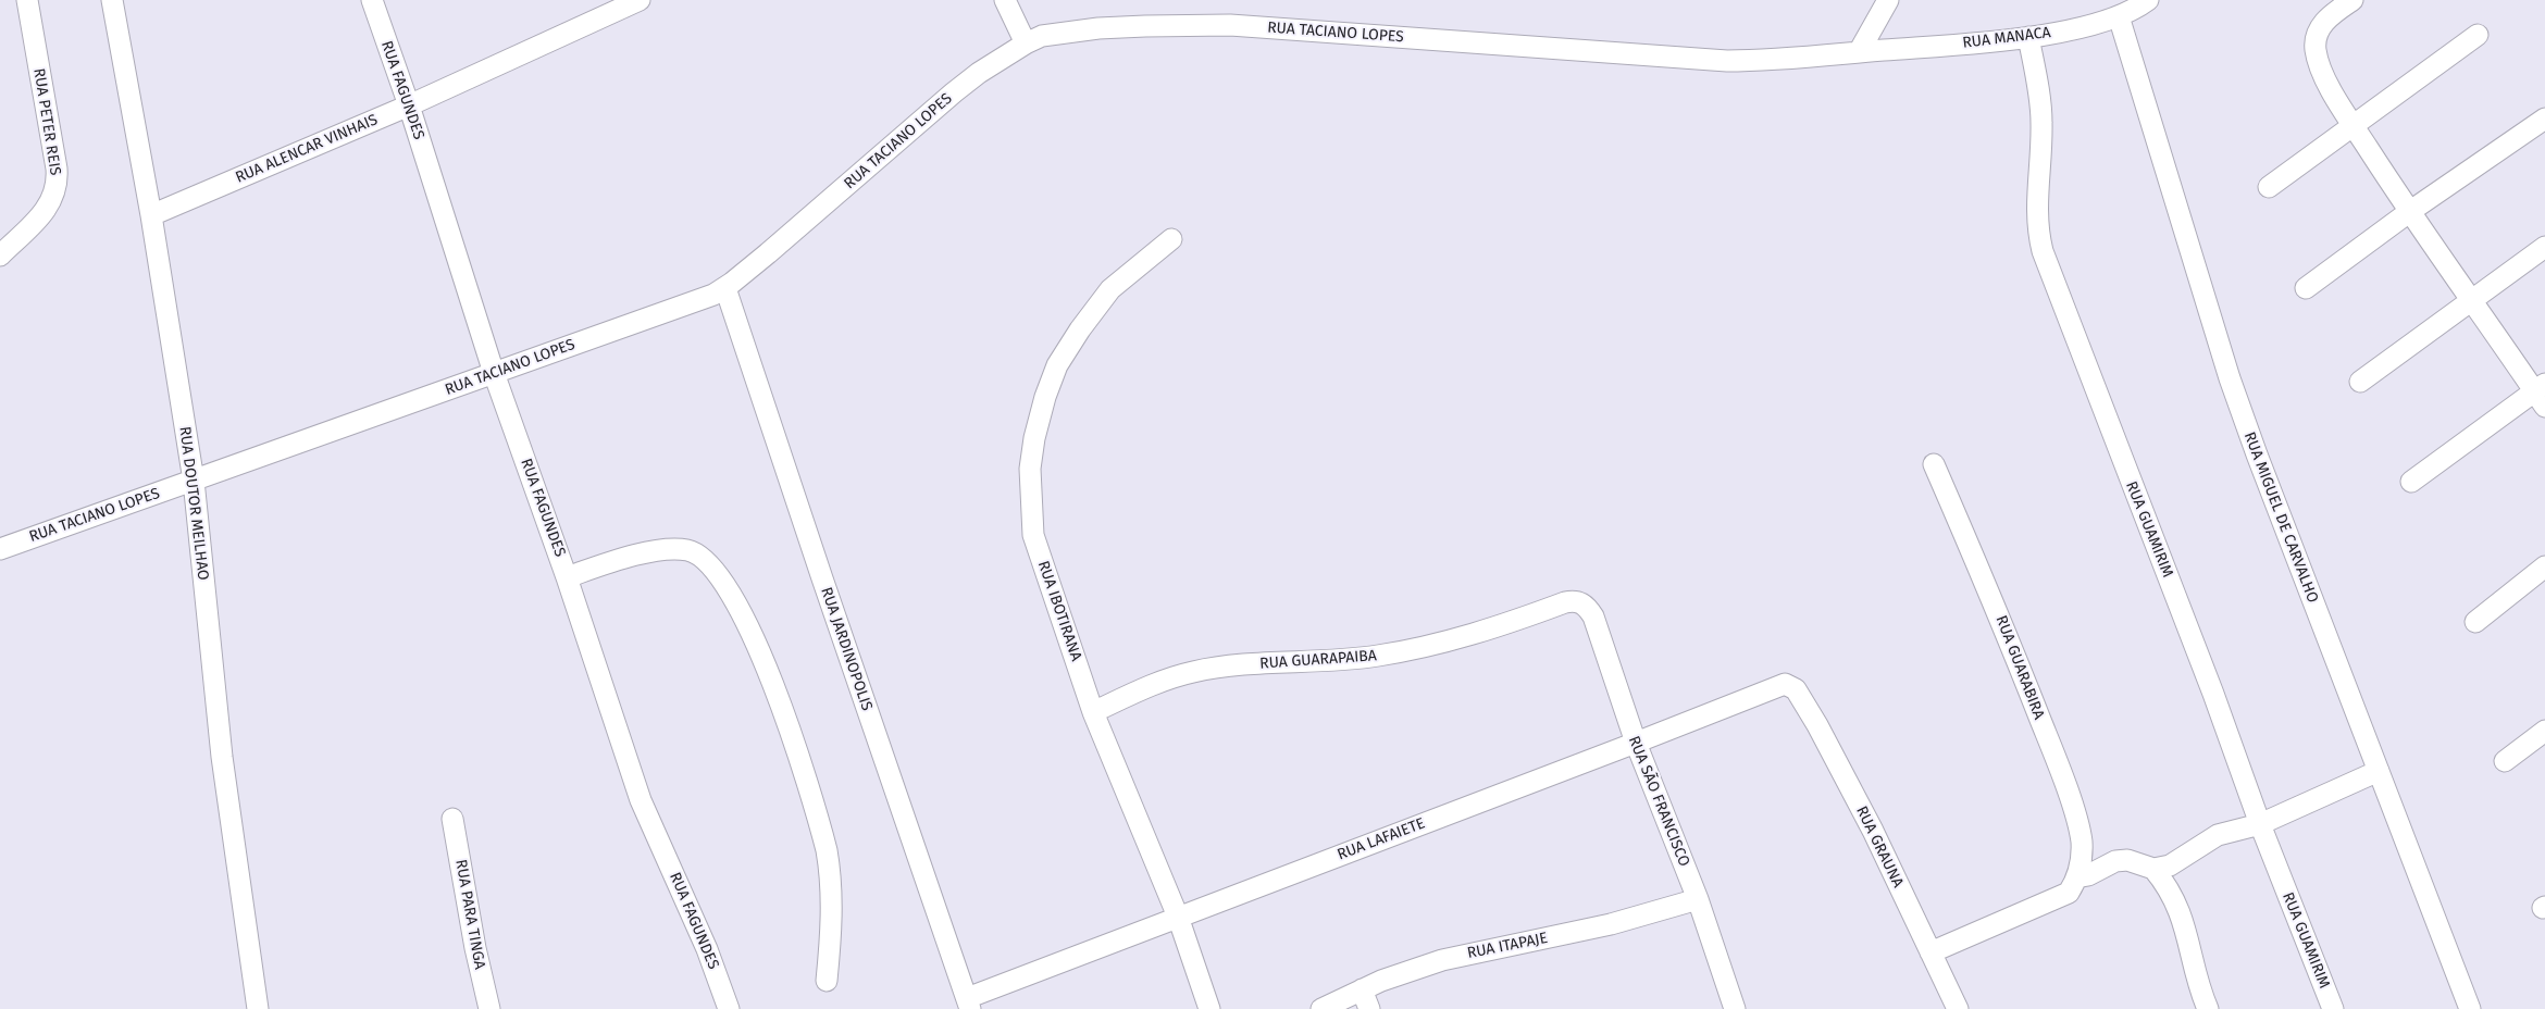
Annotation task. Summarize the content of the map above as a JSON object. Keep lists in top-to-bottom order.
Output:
{
  "streets": {
    "street": [
      "RUA TACIANO LOPES",
      "RUA MANACA",
      "RUA FAGUNDES",
      "RUA PETER REIS",
      "RUA ALENCAR VINHAIS",
      "RUA DOUTOR MEILHAO",
      "RUA MIGUEL DE CARVALHO",
      "RUA GUAMIRIM",
      "RUA IBOTIRANA",
      "RUA JARDINOPOLIS",
      "RUA GUARAPAIBA",
      "RUA GUARABIRA",
      "RUA SÃO FRANCISCO",
      "RUA LAFAIETE",
      "RUA GRAUNA",
      "RUA PARA TINGA",
      "RUA ITAPAJE"
    ]
  },
  "crossings": [
    ["RUA TACIANO LOPES", "RUA MANACA"],
    ["RUA TACIANO LOPES", "RUA FAGUNDES"],
    ["RUA TACIANO LOPES", "RUA DOUTOR MEILHAO"],
    ["RUA TACIANO LOPES", "RUA JARDINOPOLIS"],
    ["RUA MANACA", "RUA MIGUEL DE CARVALHO"],
    ["RUA MANACA", "RUA GUAMIRIM"],
    ["RUA FAGUNDES", "RUA ALENCAR VINHAIS"],
    ["RUA ALENCAR VINHAIS", "RUA DOUTOR MEILHAO"],
    ["RUA IBOTIRANA", "RUA GUARAPAIBA"],
    ["RUA IBOTIRANA", "RUA LAFAIETE"],
    ["RUA JARDINOPOLIS", "RUA LAFAIETE"],
    ["RUA GUARAPAIBA", "RUA SÃO FRANCISCO"],
    ["RUA GUARABIRA", "RUA GRAUNA"],
    ["RUA SÃO FRANCISCO", "RUA LAFAIETE"],
    ["RUA SÃO FRANCISCO", "RUA ITAPAJE"],
    ["RUA LAFAIETE", "RUA GRAUNA"]
  ]
}
